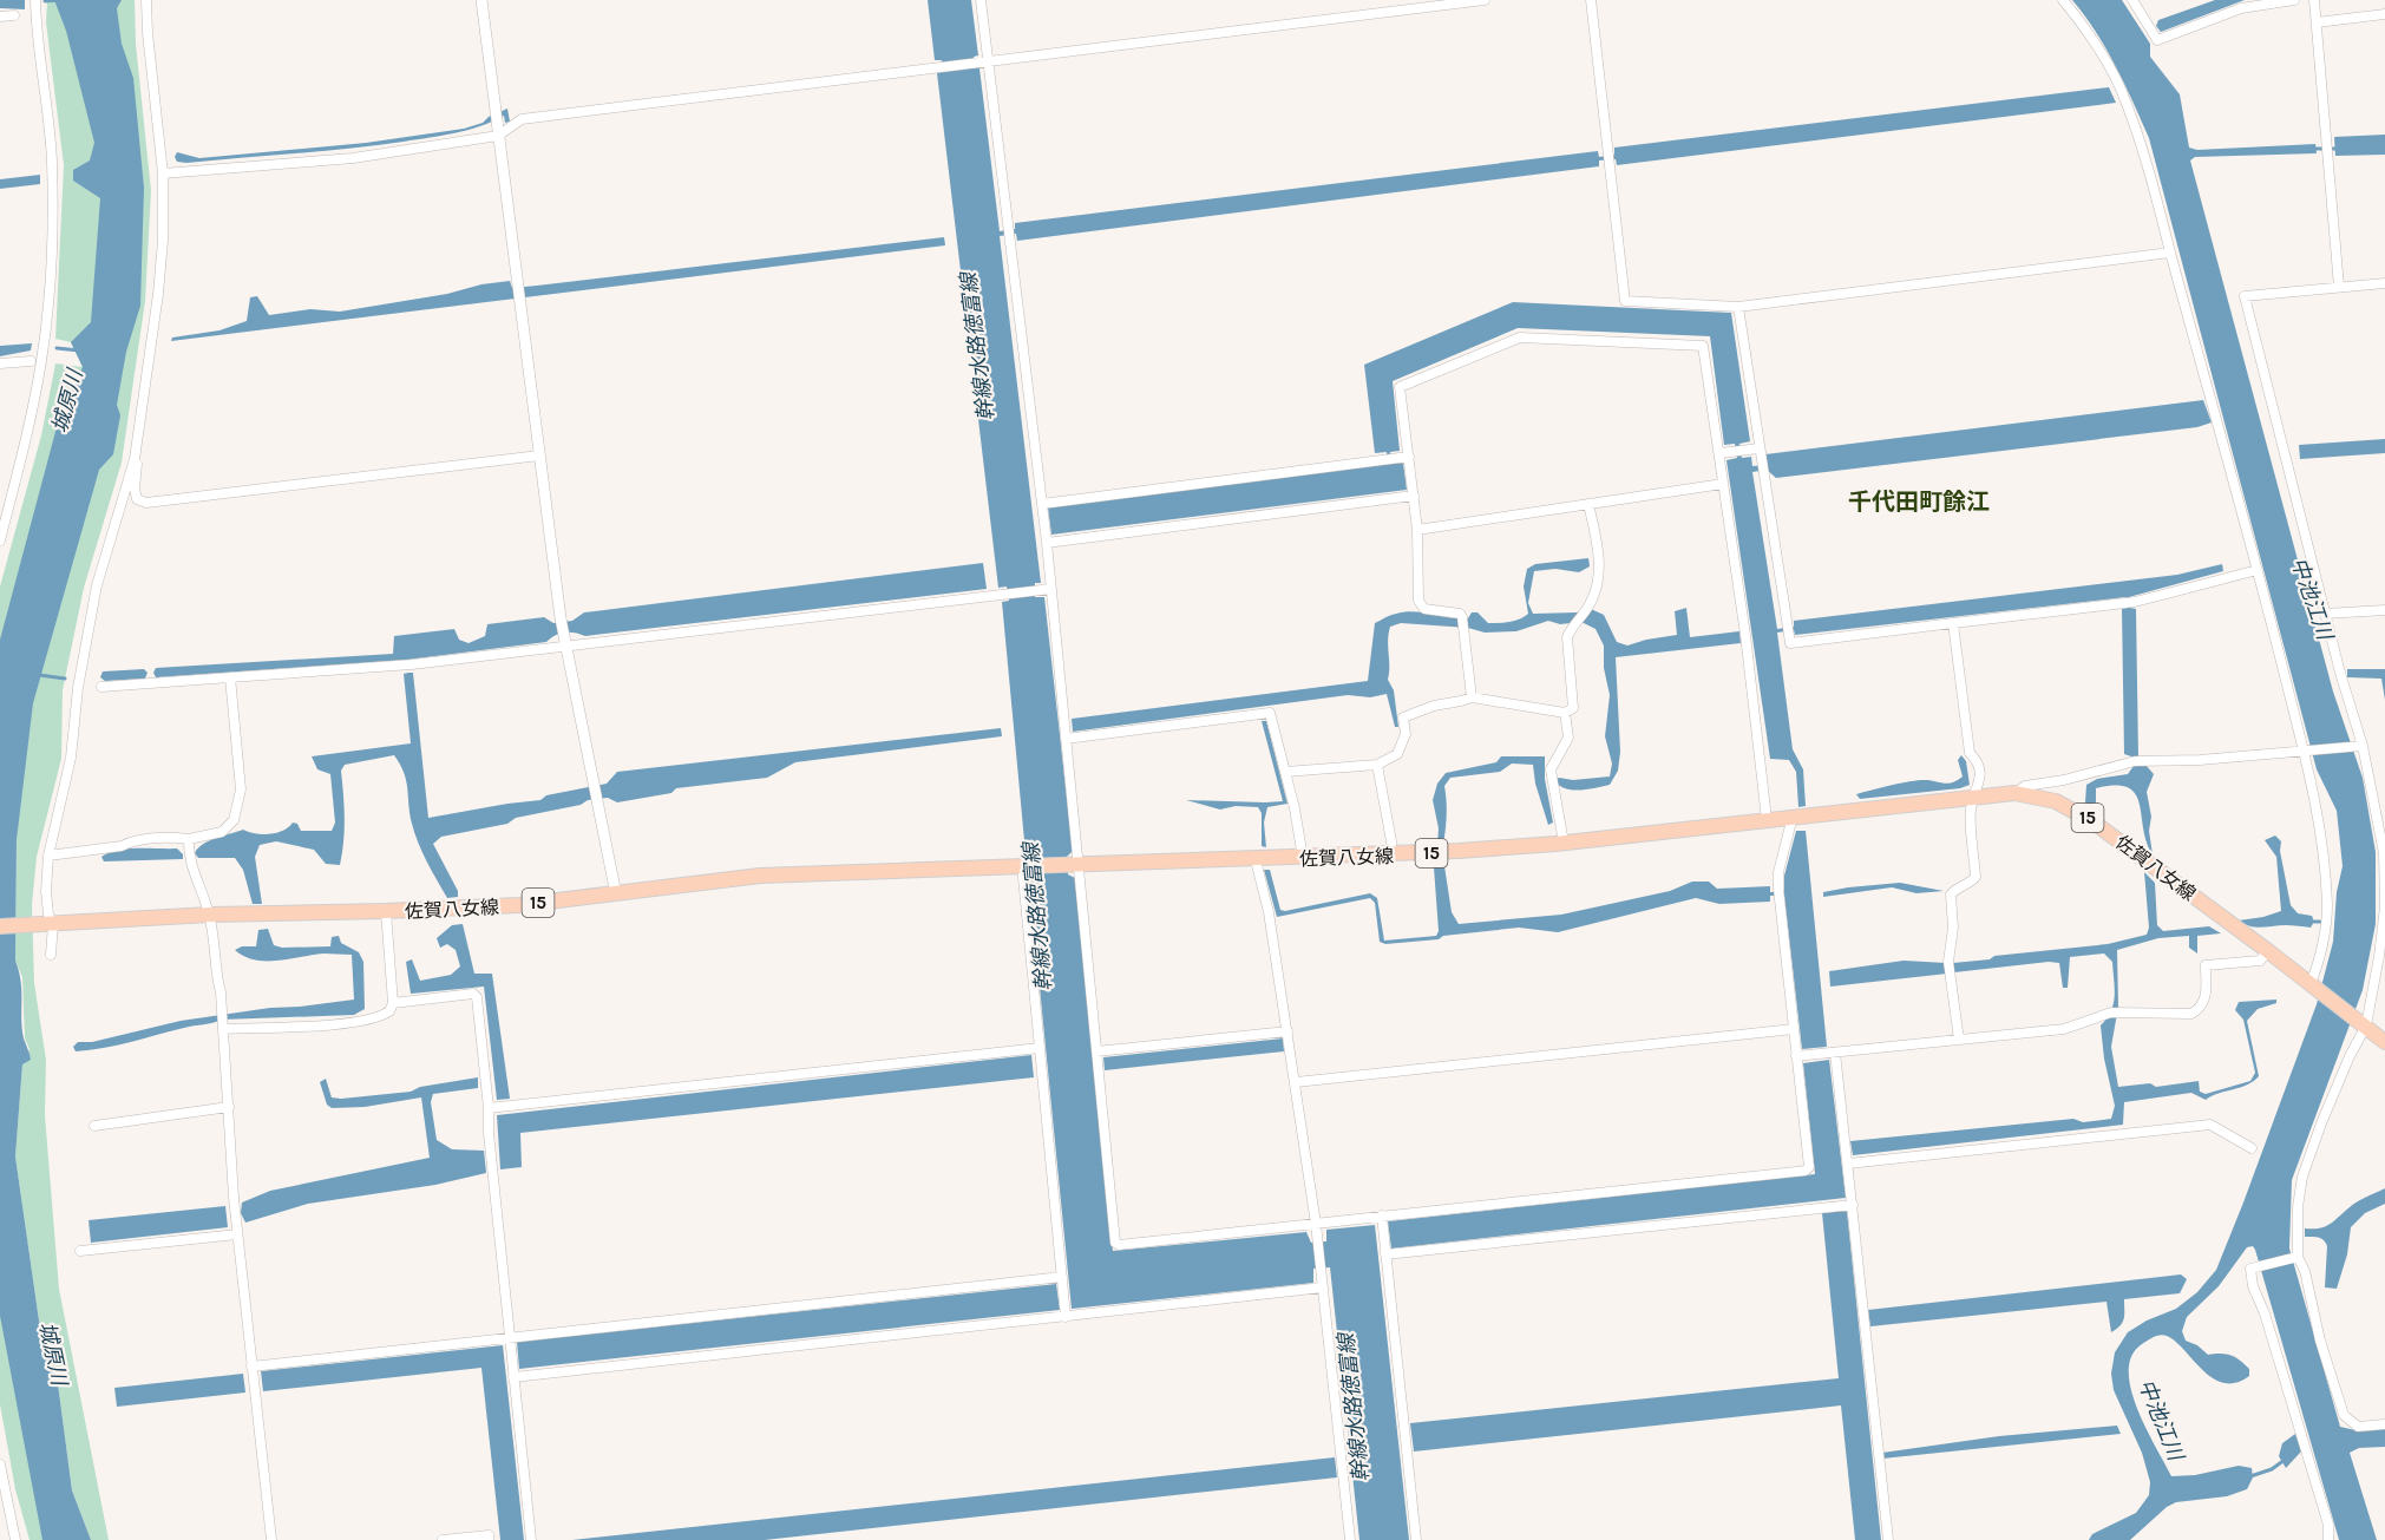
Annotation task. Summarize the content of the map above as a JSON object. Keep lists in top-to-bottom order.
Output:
{
  "streets": {
    "main road": ["15", "佐賀八女線"]
  },
  "crossings": [
    ["15", "佐賀八女線"]
  ],
  "districts": ["千代田町餘江"],
  "water": ["幹線水路徳富線", "城原川", "中池江川"]
}
